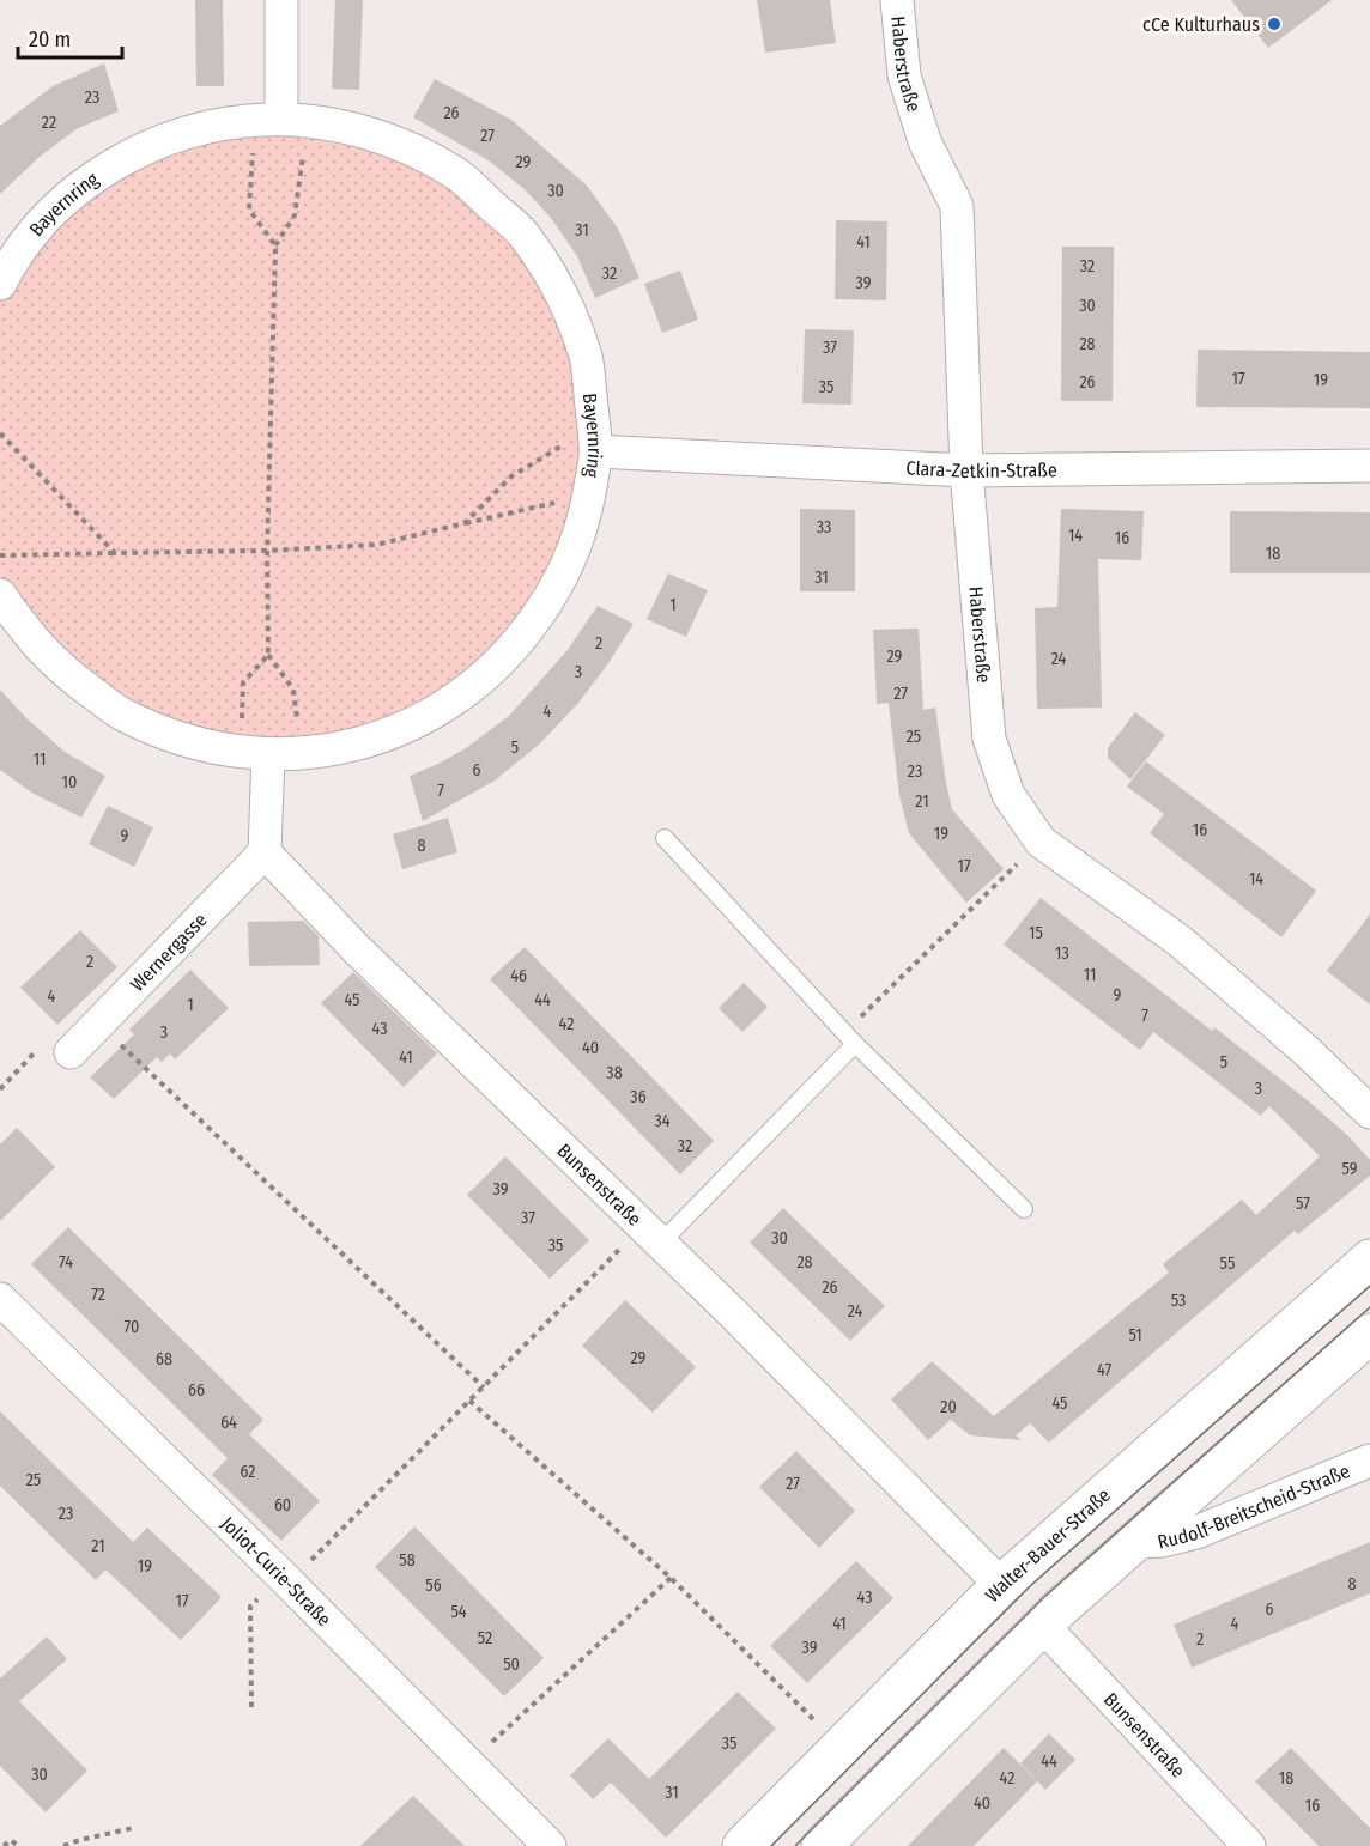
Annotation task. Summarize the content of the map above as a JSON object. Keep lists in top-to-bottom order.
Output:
{
  "streets": {
    "street": [
      "Haberstraße",
      "Bayernring",
      "Clara-Zetkin-Straße",
      "Wernergasse",
      "Bunsenstraße",
      "Rudolf-Breitscheid-Straße",
      "Walter-Bauer-Straße",
      "Joliot-Curie-Straße"
    ]
  },
  "crossings": [
    ["Haberstraße", "Clara-Zetkin-Straße"],
    ["Bayernring", "Clara-Zetkin-Straße"],
    ["Wernergasse", "Bunsenstraße"],
    ["Bunsenstraße", "Walter-Bauer-Straße"]
  ],
  "places": ["cCe Kulturhaus"],
  "house_numbers": [
    "23",
    "26",
    "22",
    "27",
    "29",
    "30",
    "31",
    "41",
    "32",
    "32",
    "39",
    "30",
    "28",
    "37",
    "17",
    "19",
    "26",
    "35",
    "33",
    "14",
    "16",
    "18",
    "31",
    "1",
    "2",
    "29",
    "24",
    "3",
    "27",
    "4",
    "25",
    "5",
    "11",
    "6",
    "23",
    "10",
    "7",
    "21",
    "16",
    "19",
    "9",
    "8",
    "17",
    "14",
    "15",
    "13",
    "2",
    "11",
    "46",
    "9",
    "4",
    "45",
    "44",
    "1",
    "7",
    "42",
    "43",
    "3",
    "40",
    "41",
    "5",
    "38",
    "3",
    "36",
    "34",
    "32",
    "59",
    "39",
    "57",
    "37",
    "30",
    "35",
    "74",
    "28",
    "55",
    "26",
    "72",
    "53",
    "24",
    "70",
    "51",
    "29",
    "68",
    "47",
    "66",
    "45",
    "20",
    "64",
    "62",
    "25",
    "27",
    "60",
    "23",
    "21",
    "58",
    "19",
    "8",
    "56",
    "43",
    "17",
    "6",
    "54",
    "41",
    "4",
    "52",
    "2",
    "39",
    "50",
    "35",
    "44",
    "30",
    "42",
    "18",
    "31",
    "40",
    "16"
  ],
  "scale_bar": "20 m"
}
